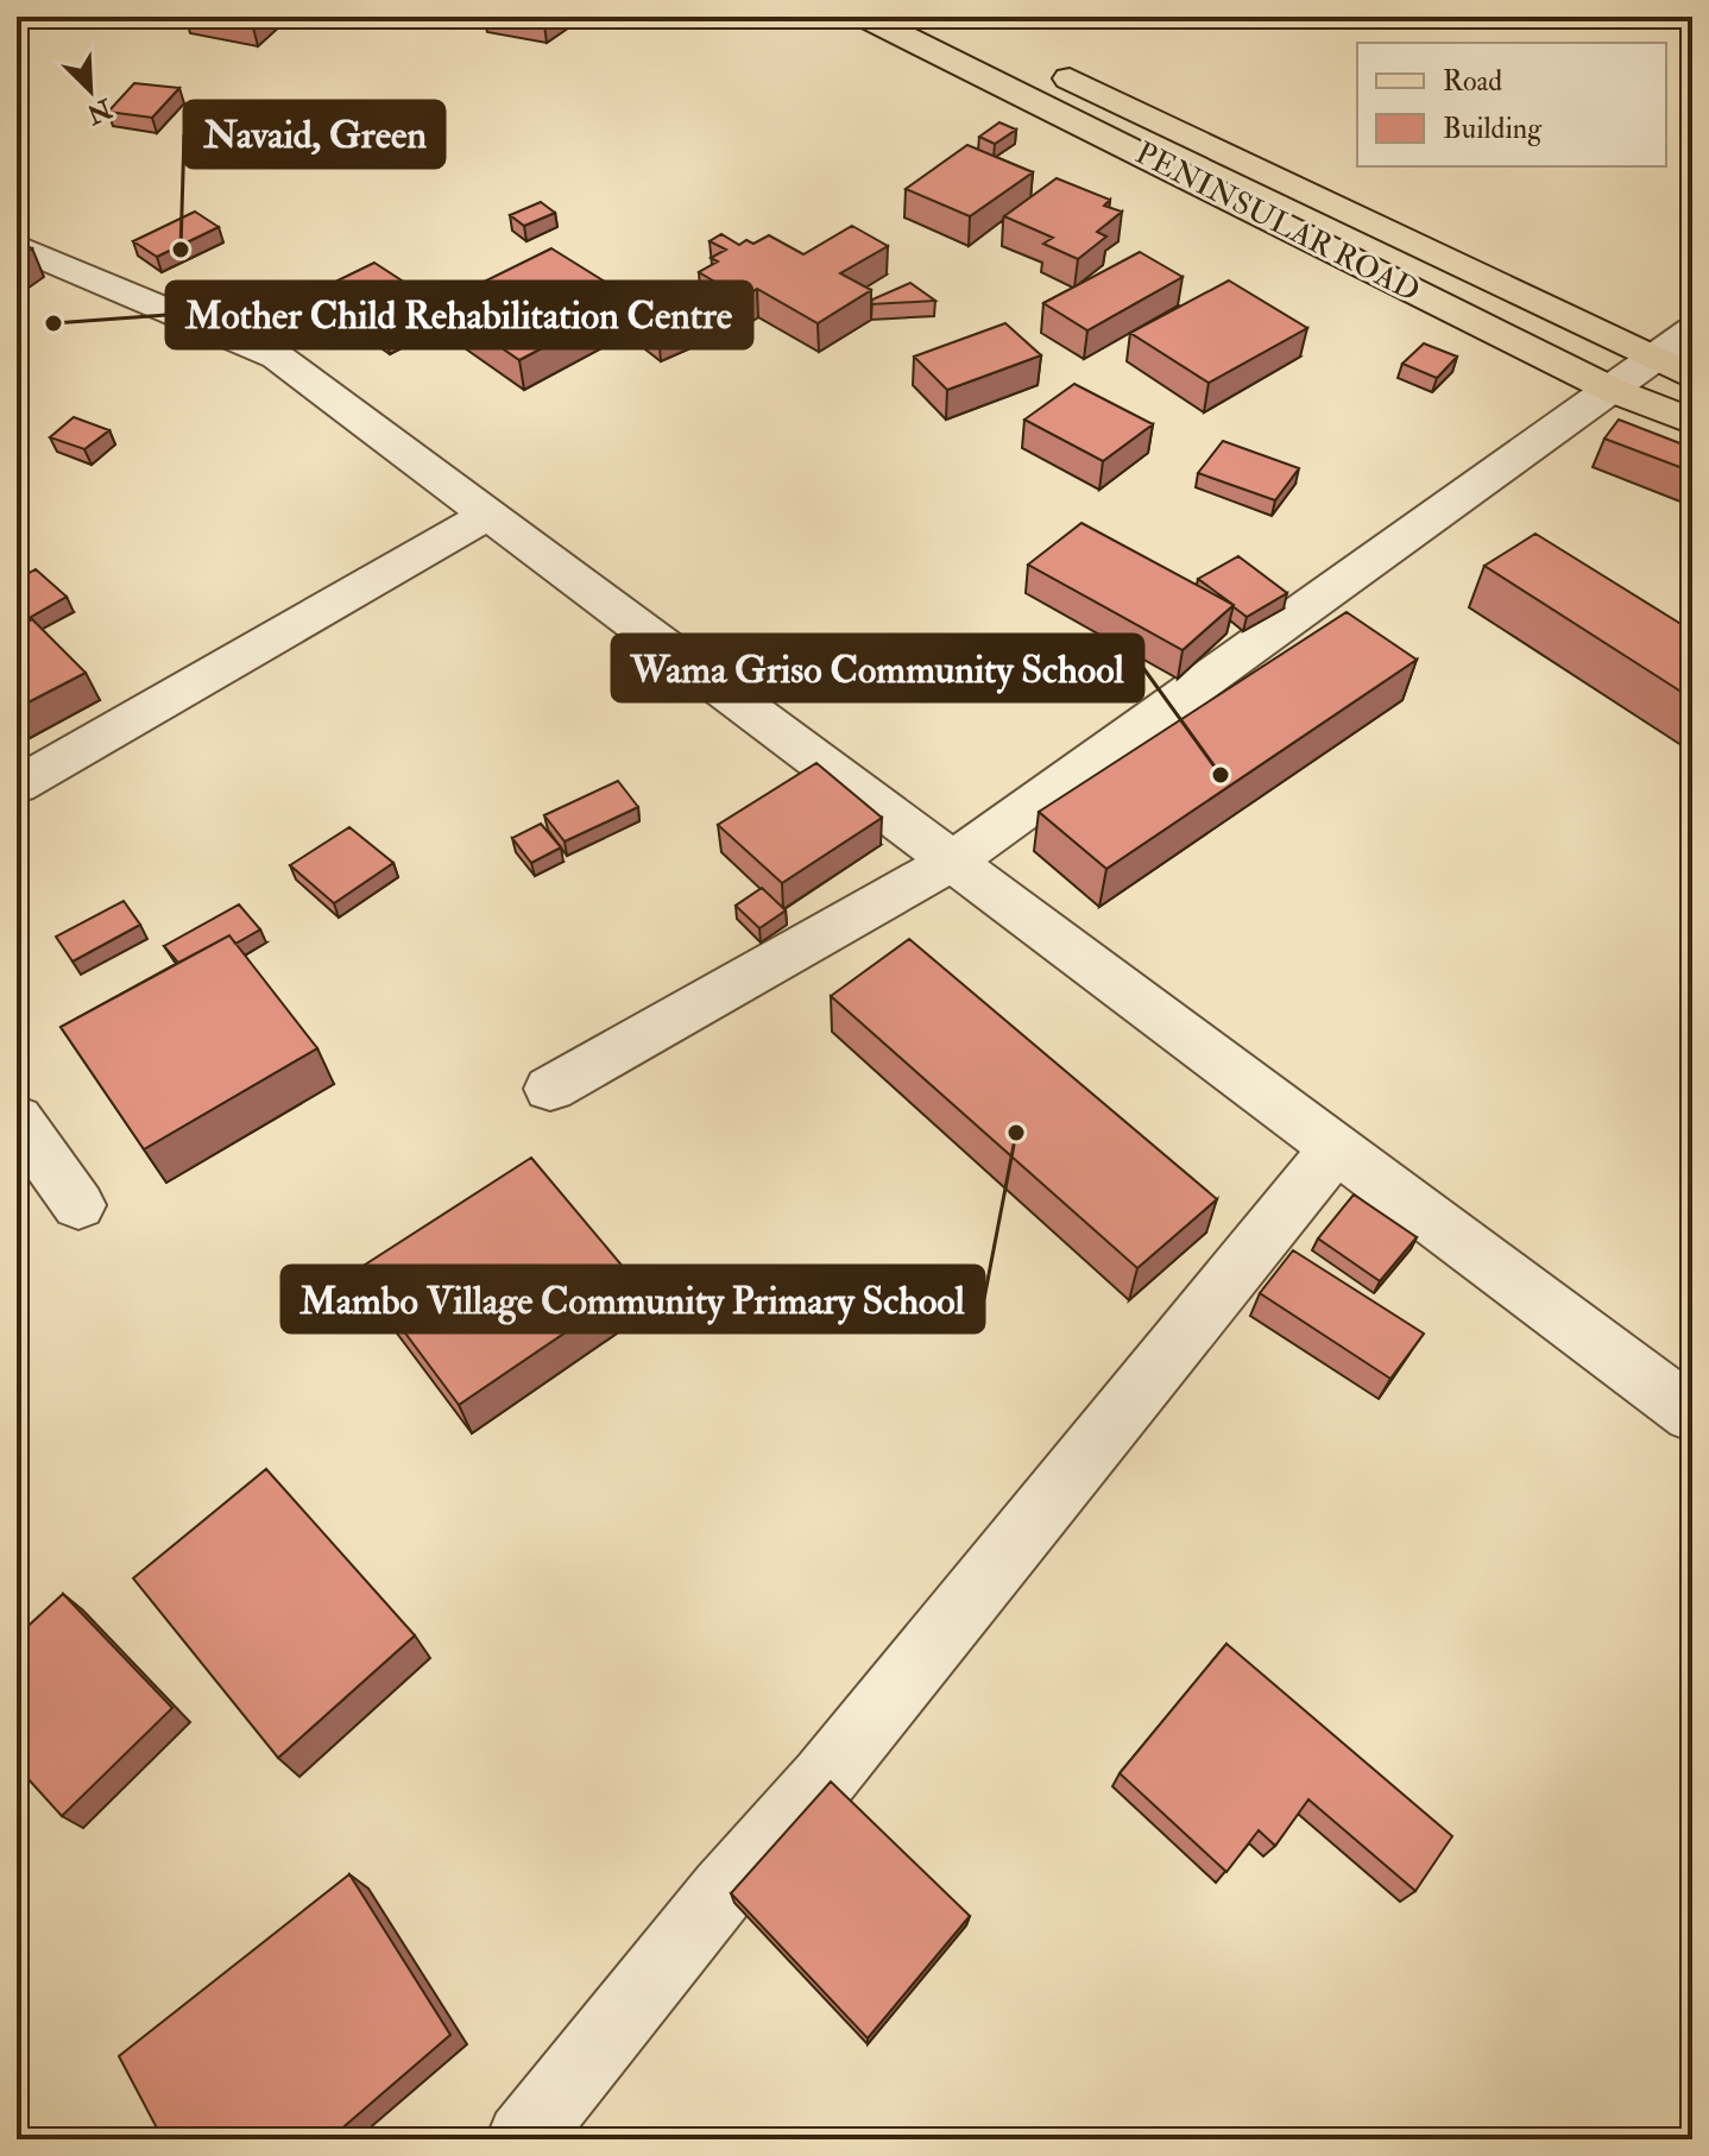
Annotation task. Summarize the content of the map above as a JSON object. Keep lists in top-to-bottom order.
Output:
{
  "streets": {
    "main road": ["PENINSULAR ROAD"]
  },
  "places": [
    "Navaid, Green",
    "Mother Child Rehabilitation Centre",
    "Wama Griso Community School",
    "Mambo Village Community Primary School"
  ],
  "legend": ["Road", "Building"],
  "north": "bottom right"
}
